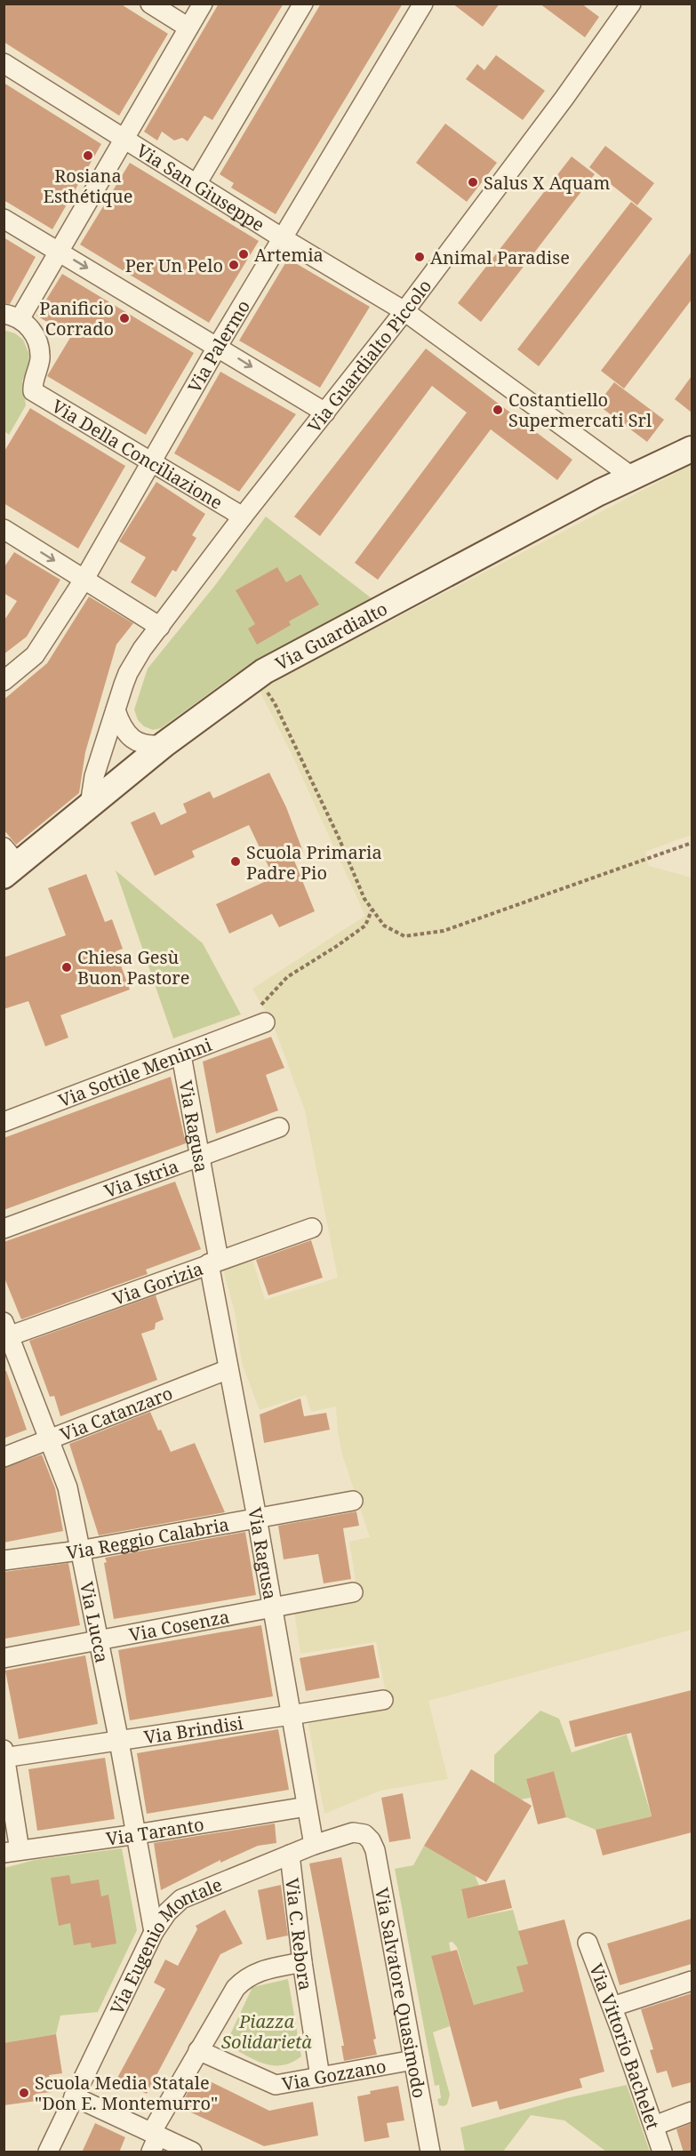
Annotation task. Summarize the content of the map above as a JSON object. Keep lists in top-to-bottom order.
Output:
{
  "streets": {
    "street": [
      "Via San Giuseppe",
      "Via Palermo",
      "Via Guardialto Piccolo",
      "Via Della Conciliazione",
      "Via Guardialto",
      "Via Sottile Meninni",
      "Via Ragusa",
      "Via Istria",
      "Via Gorizia",
      "Via Catanzaro",
      "Via Reggio Calabria",
      "Via Lucca",
      "Via Cosenza",
      "Via Brindisi",
      "Via Taranto",
      "Via C. Rebora",
      "Via Eugenio Montale",
      "Via Salvatore Quasimodo",
      "Via Vittorio Bachelet",
      "Via Gozzano"
    ]
  },
  "crossings": [
    ["Via San Giuseppe", "Via Palermo"],
    ["Via San Giuseppe", "Via Guardialto Piccolo"],
    ["Via San Giuseppe", "Via Guardialto"],
    ["Via Palermo", "Via Della Conciliazione"],
    ["Via Guardialto Piccolo", "Via Della Conciliazione"],
    ["Via Guardialto Piccolo", "Via Guardialto"],
    ["Via Sottile Meninni", "Via Ragusa"],
    ["Via Ragusa", "Via Istria"],
    ["Via Ragusa", "Via Gorizia"],
    ["Via Ragusa", "Via Catanzaro"],
    ["Via Ragusa", "Via Reggio Calabria"],
    ["Via Ragusa", "Via Cosenza"],
    ["Via Ragusa", "Via Brindisi"],
    ["Via Ragusa", "Via Taranto"],
    ["Via Ragusa", "Via Eugenio Montale"],
    ["Via Gorizia", "Via Lucca"],
    ["Via Catanzaro", "Via Lucca"],
    ["Via Reggio Calabria", "Via Lucca"],
    ["Via Lucca", "Via Cosenza"],
    ["Via Lucca", "Via Brindisi"],
    ["Via Lucca", "Via Taranto"],
    ["Via Lucca", "Via Eugenio Montale"],
    ["Via C. Rebora", "Via Eugenio Montale"],
    ["Via C. Rebora", "Via Gozzano"],
    ["Via Eugenio Montale", "Via Salvatore Quasimodo"],
    ["Via Salvatore Quasimodo", "Via Gozzano"]
  ],
  "parks": ["Piazza Solidarietà"],
  "places": [
    "Rosiana Esthétique",
    "Salus X Aquam",
    "Artemia",
    "Animal Paradise",
    "Per Un Pelo",
    "Panificio Corrado",
    "Costantiello Supermercati Srl",
    "Scuola Primaria Padre Pio",
    "Chiesa Gesù Buon Pastore",
    "Scuola Media Statale \"Don E. Montemurro\""
  ]
}
